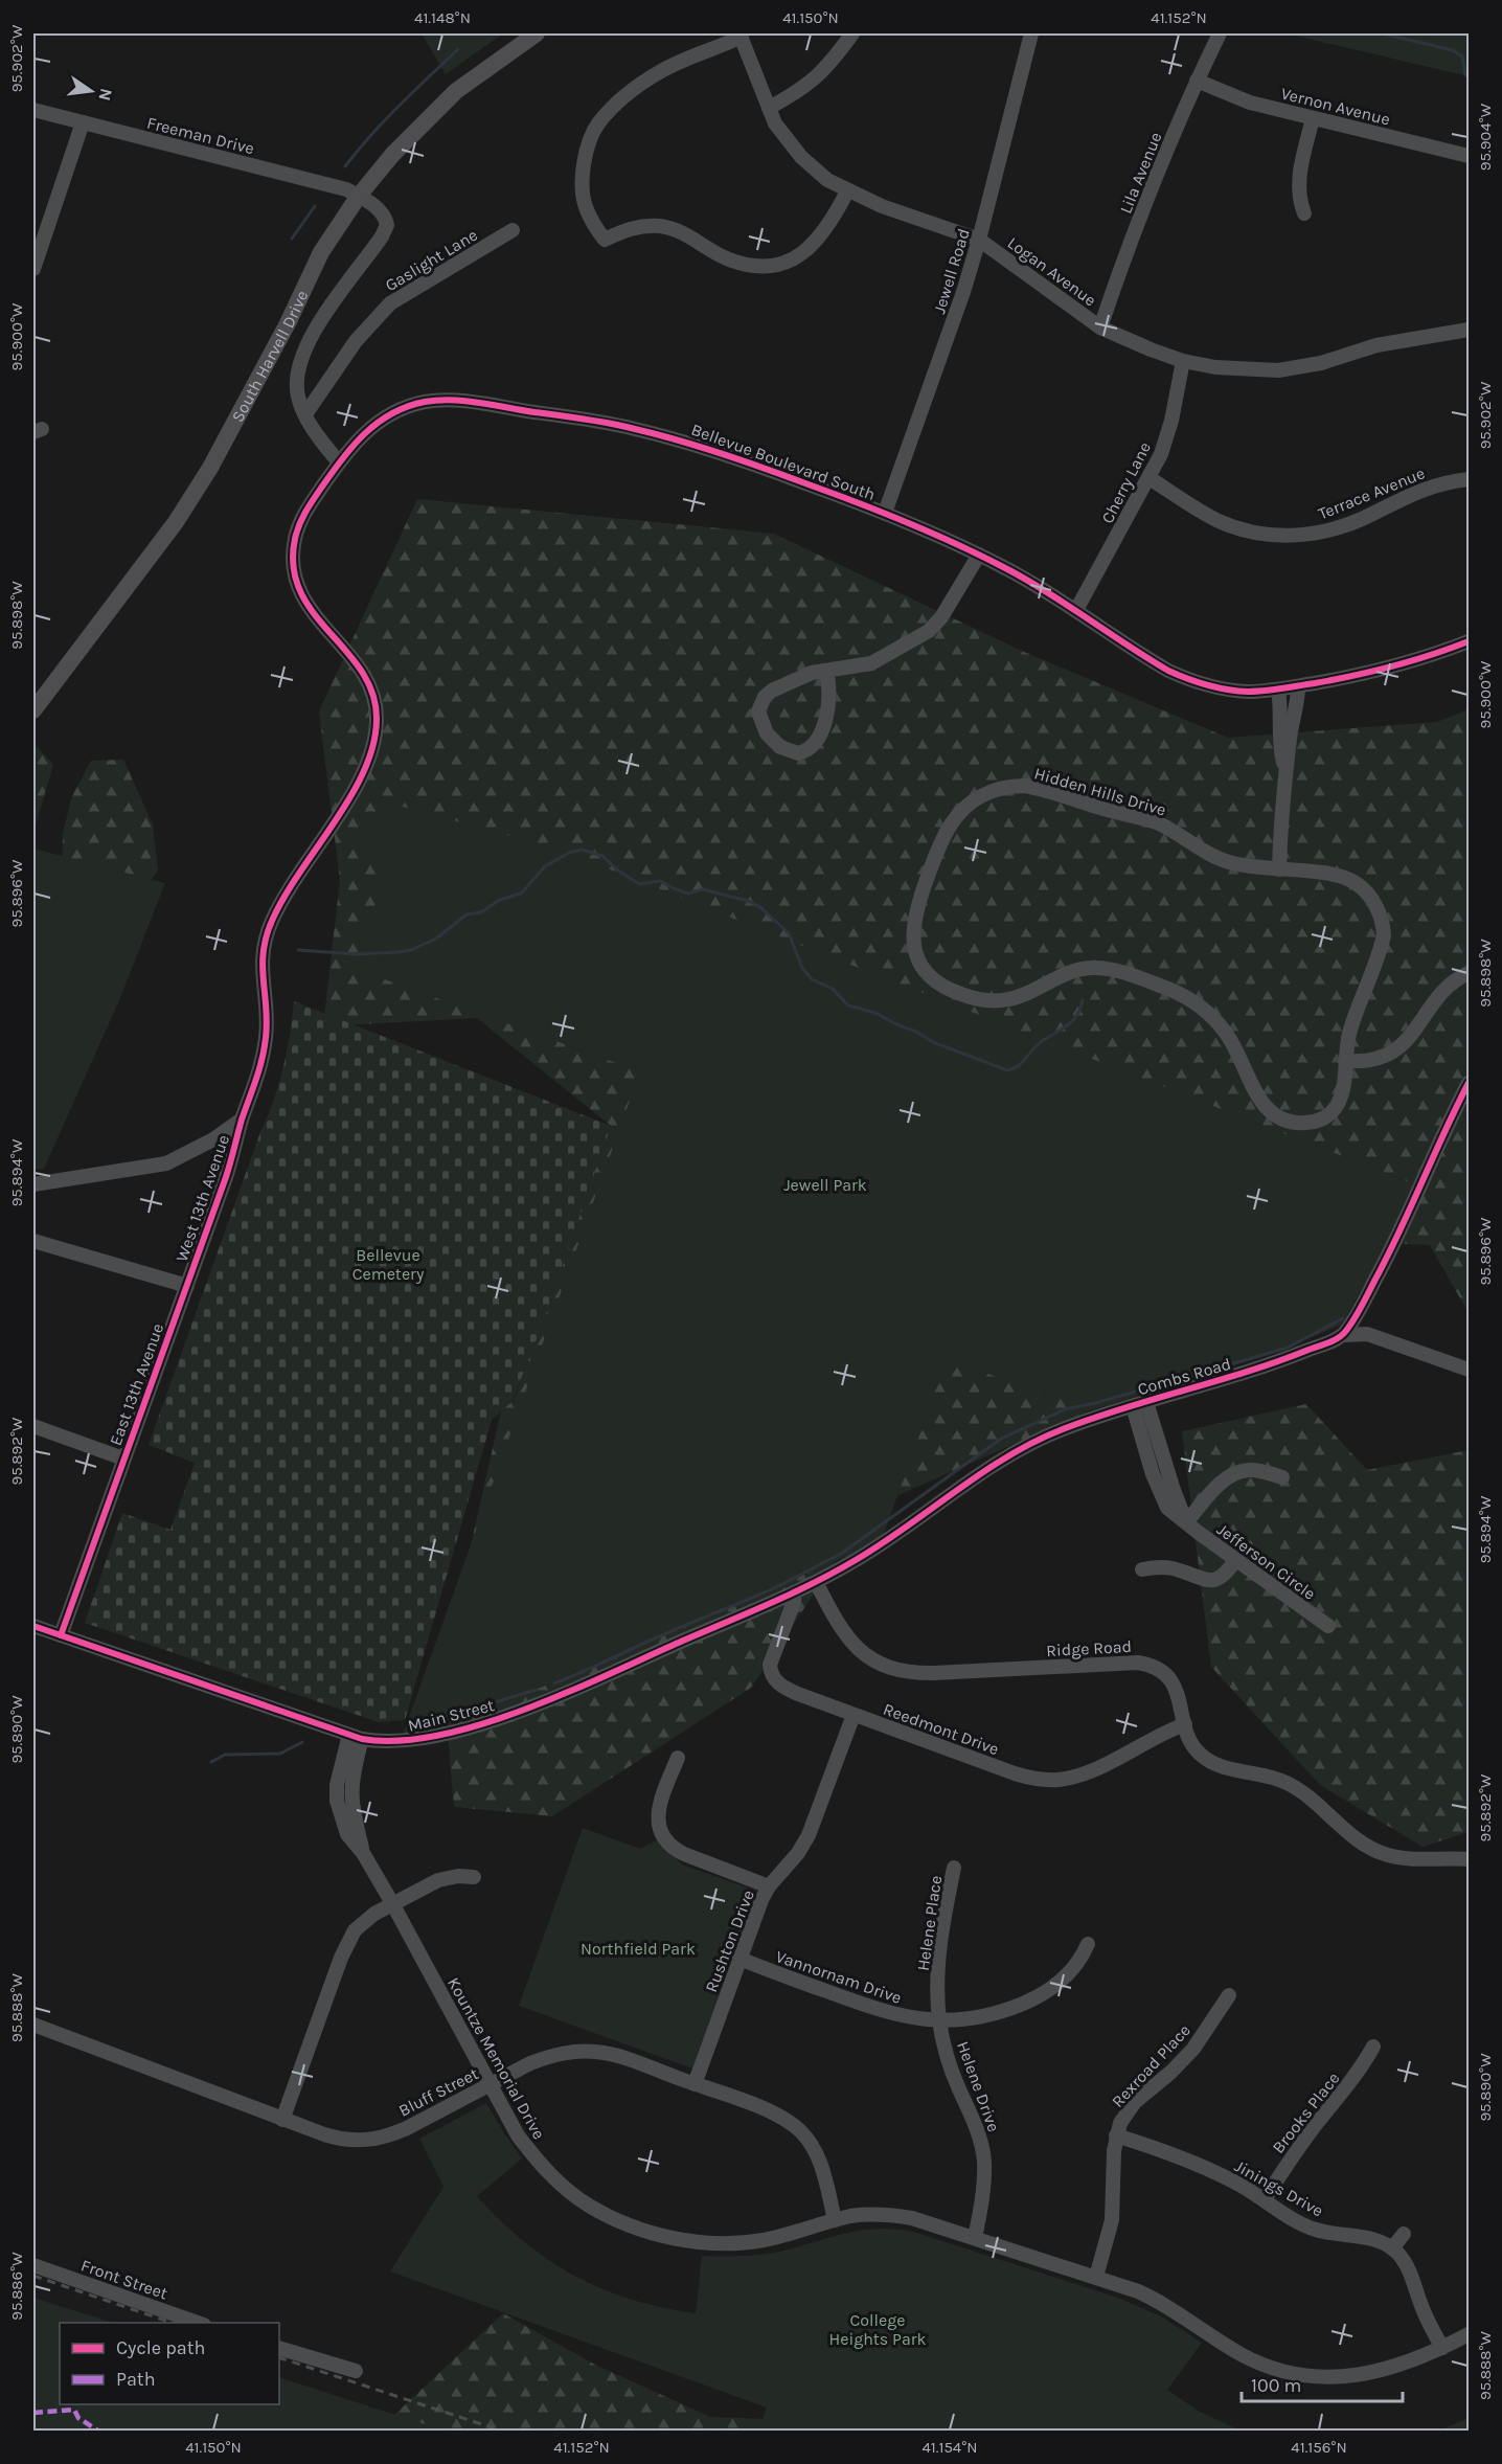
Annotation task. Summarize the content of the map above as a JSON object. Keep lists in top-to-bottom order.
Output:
{
  "streets": {
    "main road": ["South Harvell Drive"],
    "street": [
      "Vernon Avenue",
      "Freeman Drive",
      "Lila Avenue",
      "Gaslight Lane",
      "Jewell Road",
      "Logan Avenue",
      "Bellevue Boulevard South",
      "Cherry Lane",
      "Terrace Avenue",
      "Hidden Hills Drive",
      "West 13th Avenue",
      "Combs Road",
      "East 13th Avenue",
      "Jefferson Circle",
      "Ridge Road",
      "Main Street",
      "Reedmont Drive",
      "Helene Place",
      "Rushton Drive",
      "Vannornam Drive",
      "Kountze Memorial Drive",
      "Rexroad Place",
      "Helene Drive",
      "Bluff Street",
      "Brooks Place",
      "Jinings Drive",
      "Front Street"
    ]
  },
  "crossings": [
    ["Vernon Avenue", "Lila Avenue"],
    ["Freeman Drive", "Gaslight Lane"],
    ["Freeman Drive", "South Harvell Drive"],
    ["Lila Avenue", "Logan Avenue"],
    ["Jewell Road", "Logan Avenue"],
    ["Jewell Road", "Bellevue Boulevard South"],
    ["Logan Avenue", "Cherry Lane"],
    ["Bellevue Boulevard South", "Cherry Lane"],
    ["Bellevue Boulevard South", "West 13th Avenue"],
    ["Cherry Lane", "Terrace Avenue"],
    ["West 13th Avenue", "East 13th Avenue"],
    ["Combs Road", "Jefferson Circle"],
    ["Combs Road", "Ridge Road"],
    ["Combs Road", "Main Street"],
    ["Combs Road", "Reedmont Drive"],
    ["East 13th Avenue", "Main Street"],
    ["Ridge Road", "Reedmont Drive"],
    ["Main Street", "Reedmont Drive"],
    ["Main Street", "Kountze Memorial Drive"],
    ["Reedmont Drive", "Rushton Drive"],
    ["Helene Place", "Vannornam Drive"],
    ["Helene Place", "Helene Drive"],
    ["Rushton Drive", "Vannornam Drive"],
    ["Rushton Drive", "Bluff Street"],
    ["Vannornam Drive", "Helene Drive"],
    ["Kountze Memorial Drive", "Rexroad Place"],
    ["Kountze Memorial Drive", "Helene Drive"],
    ["Kountze Memorial Drive", "Bluff Street"],
    ["Rexroad Place", "Jinings Drive"],
    ["Brooks Place", "Jinings Drive"]
  ],
  "parks": [
    "Jewell Park",
    "Bellevue Cemetery",
    "Northfield Park",
    "College Heights Park"
  ],
  "legend": ["Cycle path", "Path"],
  "scale_bar": "100 m",
  "north": "right",
  "coordinates": [
    "41.148°N",
    "41.150°N",
    "41.152°N",
    "95.902°W",
    "95.904°W",
    "95.900°W",
    "95.898°W",
    "95.896°W",
    "95.894°W",
    "95.892°W",
    "95.890°W",
    "95.888°W",
    "95.886°W",
    "41.154°N",
    "41.156°N"
  ]
}
